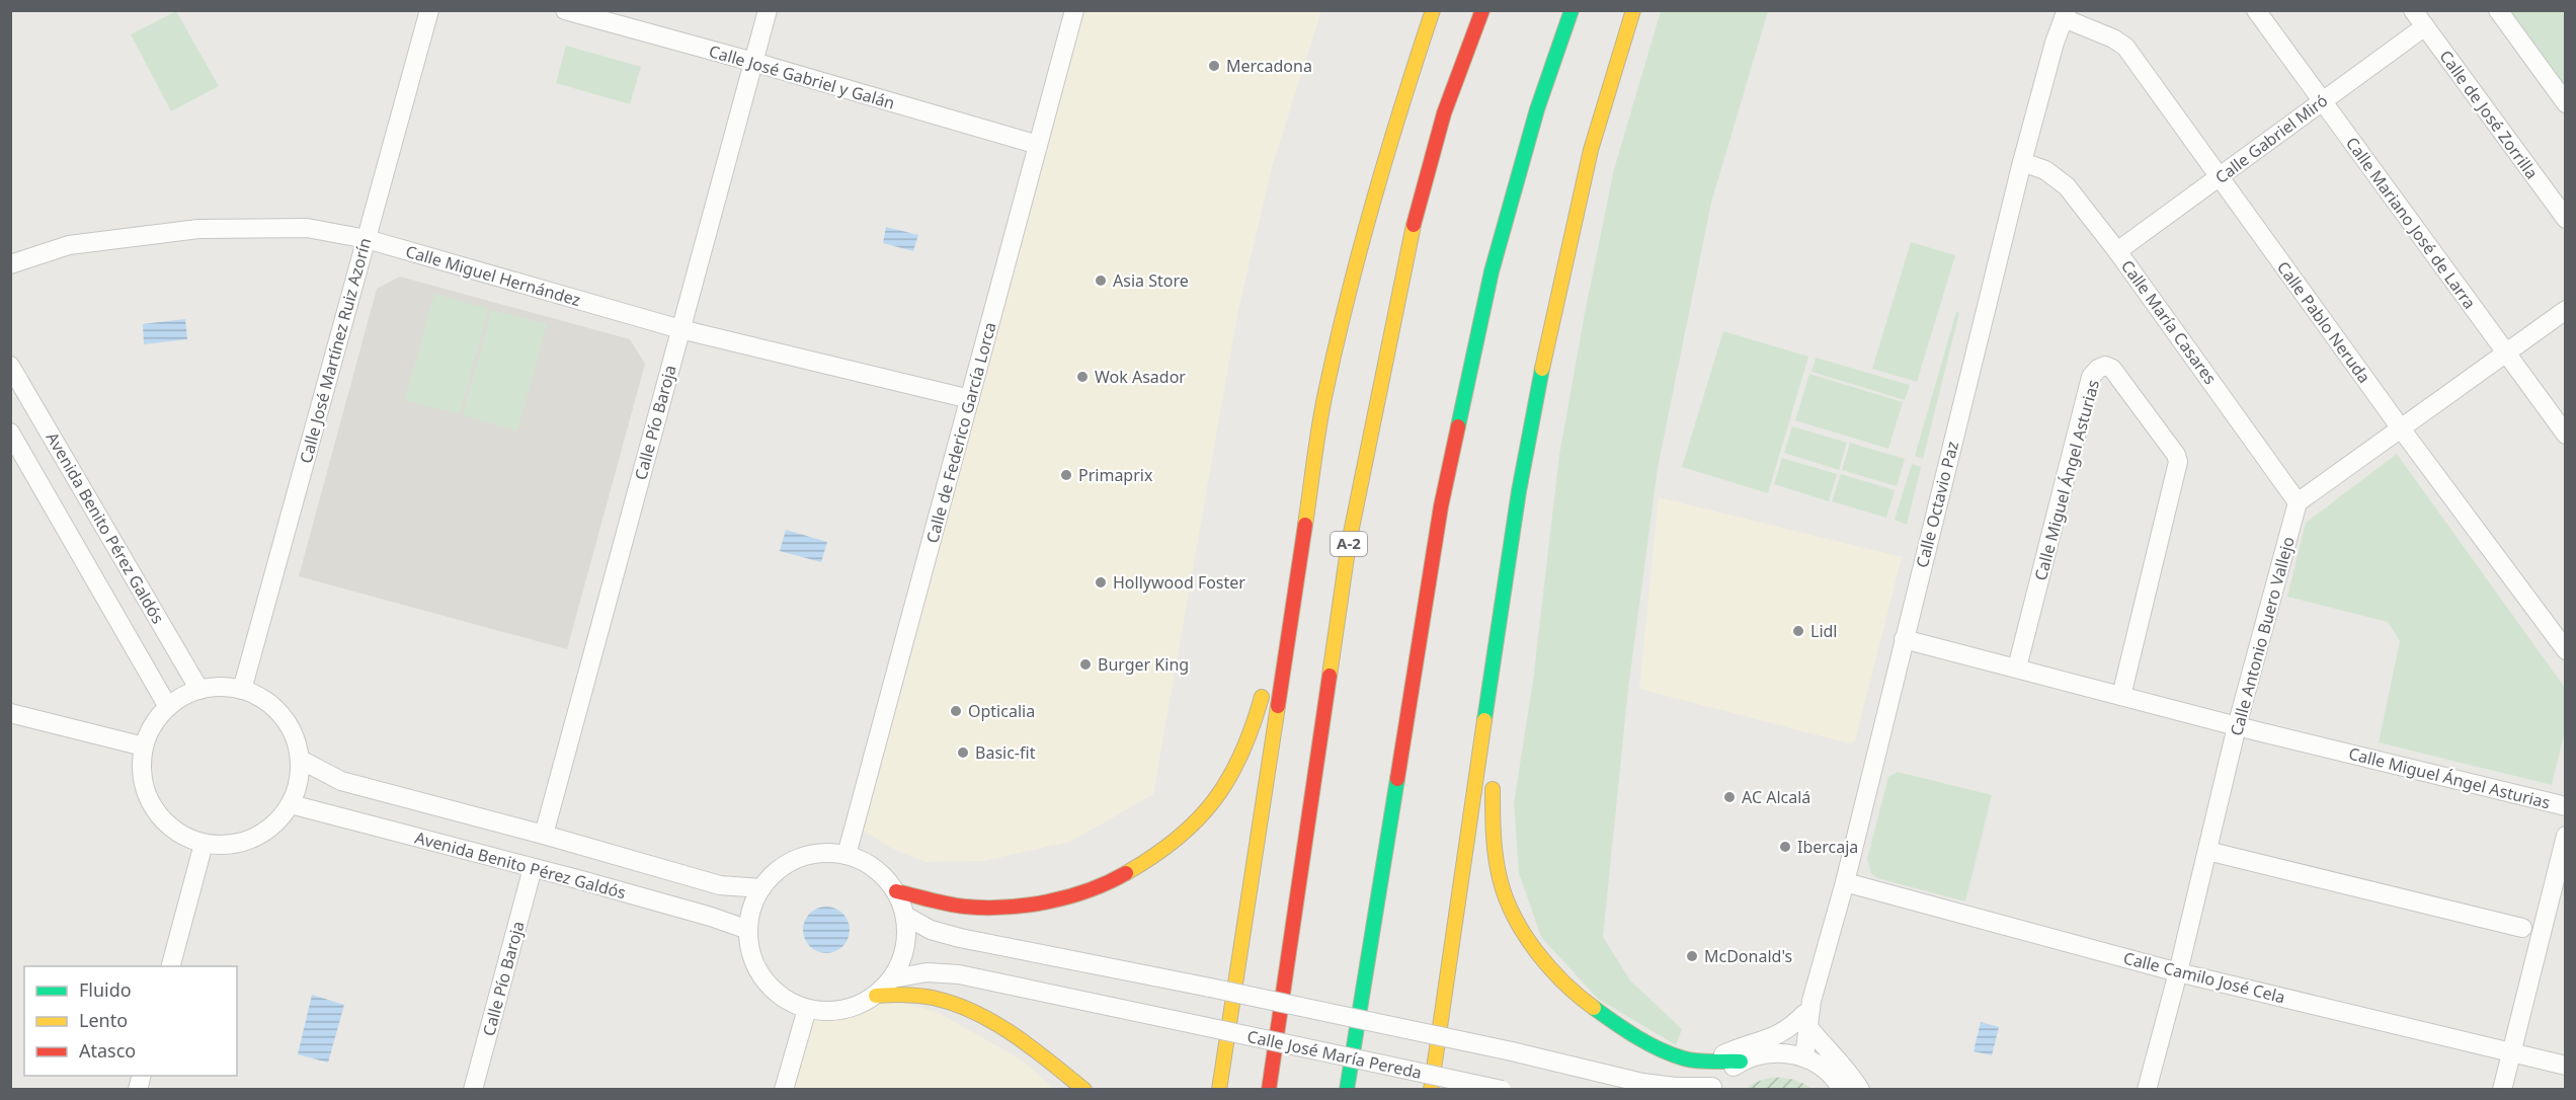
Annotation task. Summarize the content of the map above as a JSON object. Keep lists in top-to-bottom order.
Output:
{
  "streets": {
    "highway": ["A-2"],
    "street": [
      "Calle José Gabriel y Galán",
      "Calle de José Zorrilla",
      "Calle Gabriel Miró",
      "Calle Mariano José de Larra",
      "Calle Miguel Hernández",
      "Calle María Casares",
      "Calle Pablo Neruda",
      "Calle José Martínez Ruiz Azorín",
      "Calle Pío Baroja",
      "Calle de Federico García Lorca",
      "Calle Miguel Ángel Asturias",
      "Calle Octavio Paz",
      "Avenida Benito Pérez Galdós",
      "Calle Antonio Buero Vallejo",
      "Calle Camilo José Cela",
      "Calle José María Pereda"
    ]
  },
  "crossings": [
    ["Calle José Gabriel y Galán", "Calle Pío Baroja"],
    ["Calle José Gabriel y Galán", "Calle de Federico García Lorca"],
    ["Calle de José Zorrilla", "Calle Gabriel Miró"],
    ["Calle Gabriel Miró", "Calle Mariano José de Larra"],
    ["Calle Gabriel Miró", "Calle María Casares"],
    ["Calle Gabriel Miró", "Calle Pablo Neruda"],
    ["Calle Miguel Hernández", "Calle José Martínez Ruiz Azorín"],
    ["Calle Miguel Hernández", "Calle Pío Baroja"],
    ["Calle Miguel Hernández", "Calle de Federico García Lorca"],
    ["Calle María Casares", "Calle Octavio Paz"],
    ["Calle María Casares", "Calle Antonio Buero Vallejo"],
    ["Calle Pablo Neruda", "Calle Octavio Paz"],
    ["Calle José Martínez Ruiz Azorín", "Avenida Benito Pérez Galdós"],
    ["Calle Pío Baroja", "Avenida Benito Pérez Galdós"],
    ["Calle de Federico García Lorca", "Avenida Benito Pérez Galdós"],
    ["Calle de Federico García Lorca", "Calle José María Pereda"],
    ["Calle Miguel Ángel Asturias", "Calle Octavio Paz"],
    ["Calle Miguel Ángel Asturias", "Calle Antonio Buero Vallejo"],
    ["Calle Octavio Paz", "Calle Camilo José Cela"],
    ["Avenida Benito Pérez Galdós", "Calle José María Pereda"],
    ["Calle Antonio Buero Vallejo", "Calle Camilo José Cela"]
  ],
  "places": [
    "Mercadona",
    "Asia Store",
    "Wok Asador",
    "Primaprix",
    "Hollywood Foster",
    "Lidl",
    "Burger King",
    "Opticalia",
    "Basic-fit",
    "AC Alcalá",
    "Ibercaja",
    "McDonald's"
  ],
  "legend": ["Fluido", "Lento", "Atasco"]
}
